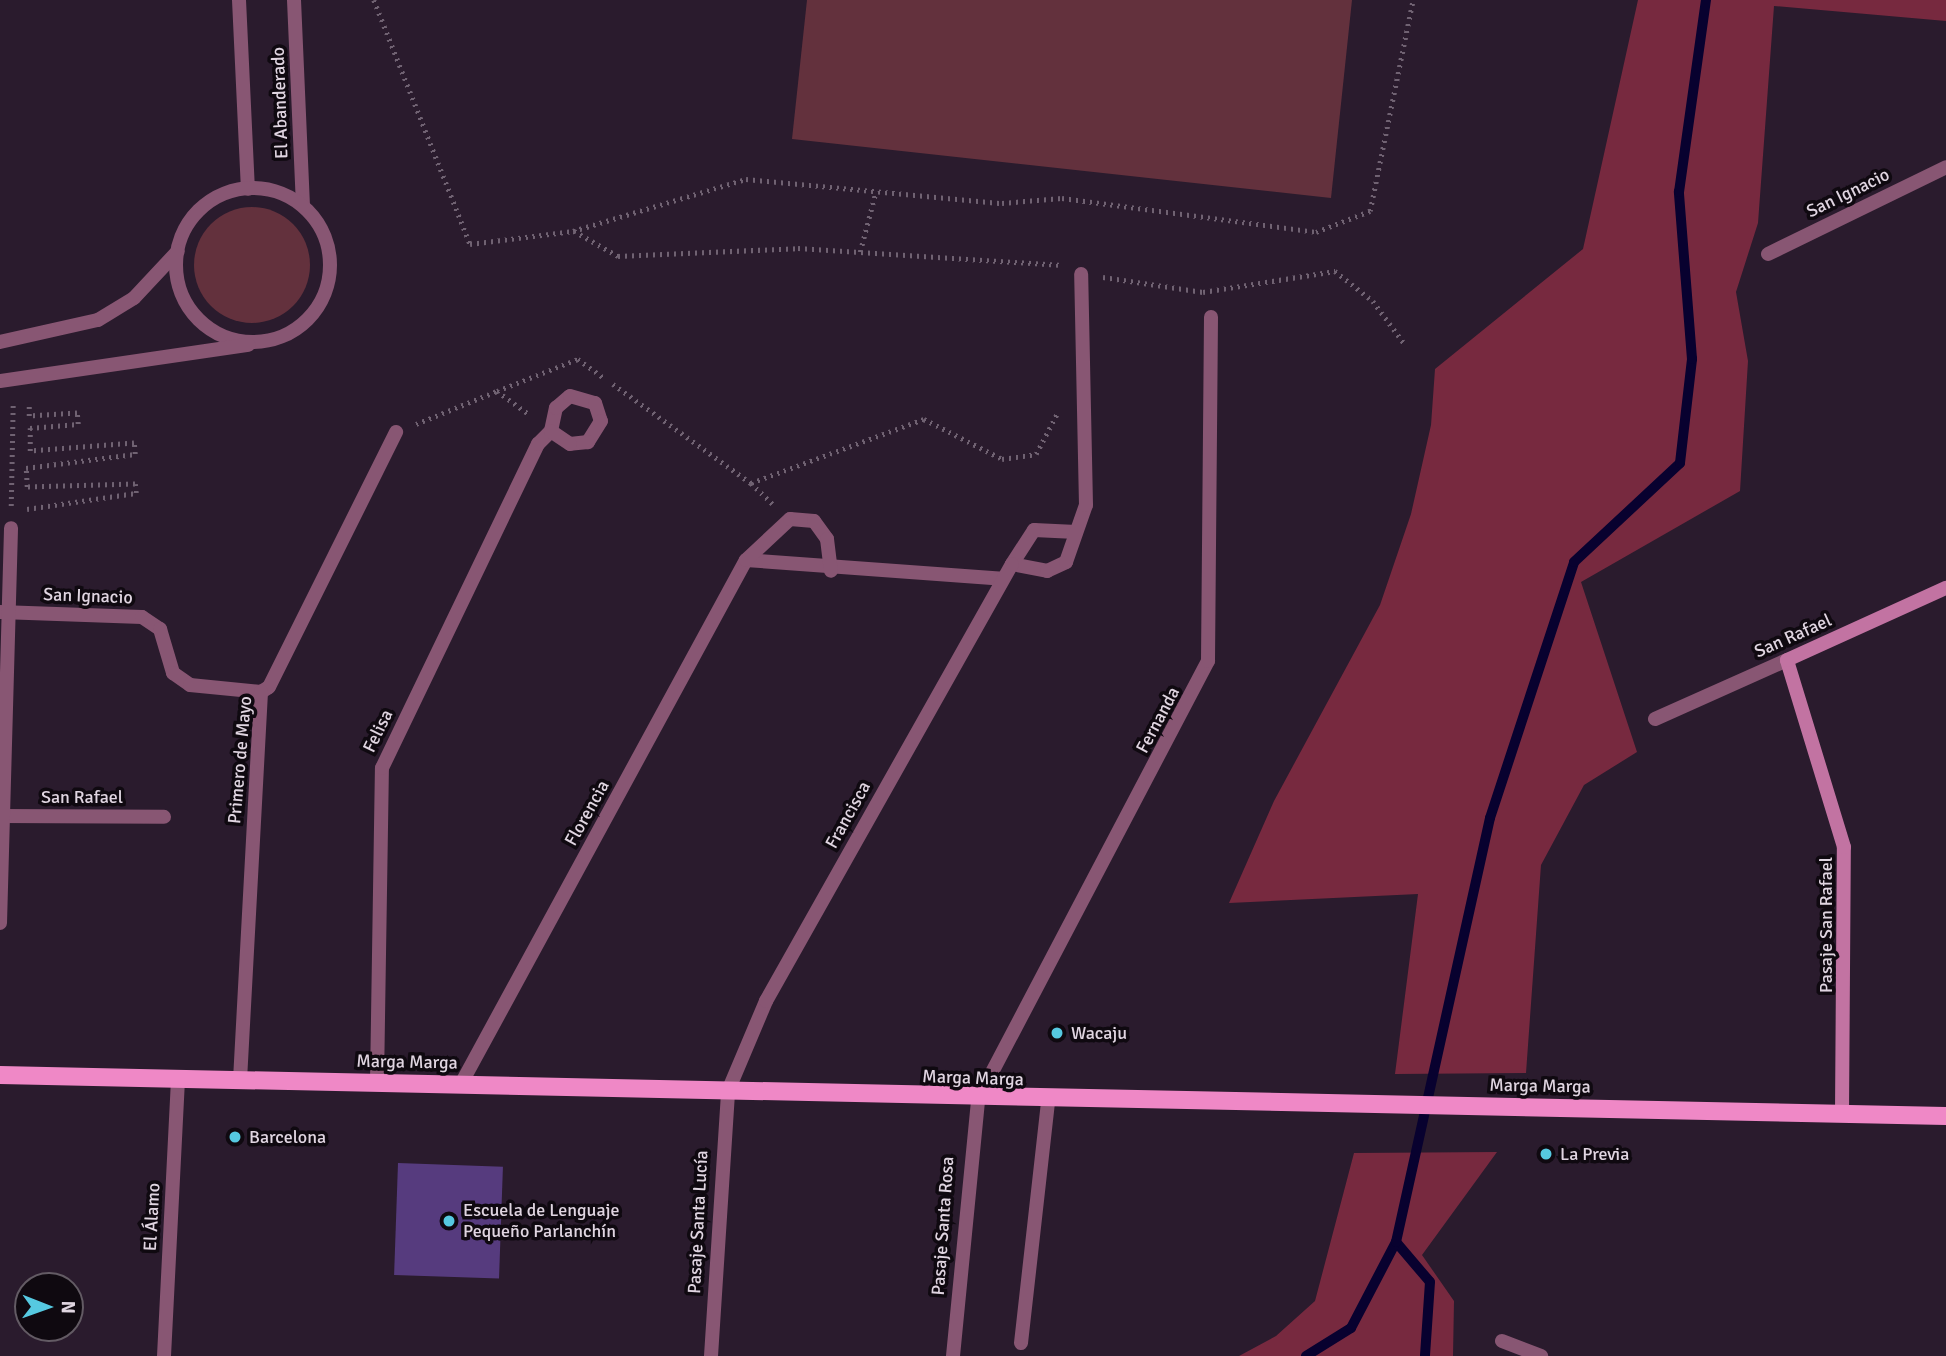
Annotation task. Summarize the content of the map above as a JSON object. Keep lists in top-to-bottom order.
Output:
{
  "streets": {
    "main road": ["Marga Marga"],
    "street": [
      "El Abanderado",
      "San Ignacio",
      "San Rafael",
      "Fernanda",
      "Felisa",
      "Primero de Mayo",
      "Florencia",
      "Francisca",
      "Pasaje San Rafael",
      "El Álamo",
      "Pasaje Santa Lucía",
      "Pasaje Santa Rosa"
    ]
  },
  "crossings": [
    ["San Ignacio", "Primero de Mayo"],
    ["San Rafael", "Pasaje San Rafael"],
    ["Fernanda", "Marga Marga"],
    ["Fernanda", "Pasaje Santa Rosa"],
    ["Felisa", "Marga Marga"],
    ["Primero de Mayo", "Marga Marga"],
    ["Florencia", "Marga Marga"],
    ["Francisca", "Marga Marga"],
    ["Francisca", "Pasaje Santa Lucía"],
    ["Pasaje San Rafael", "Marga Marga"],
    ["Marga Marga", "El Álamo"],
    ["Marga Marga", "Pasaje Santa Lucía"],
    ["Marga Marga", "Pasaje Santa Rosa"]
  ],
  "places": [
    "Wacaju",
    "Barcelona",
    "La Previa",
    "Escuela de Lenguaje Pequeño Parlanchín"
  ],
  "north": "right"
}
